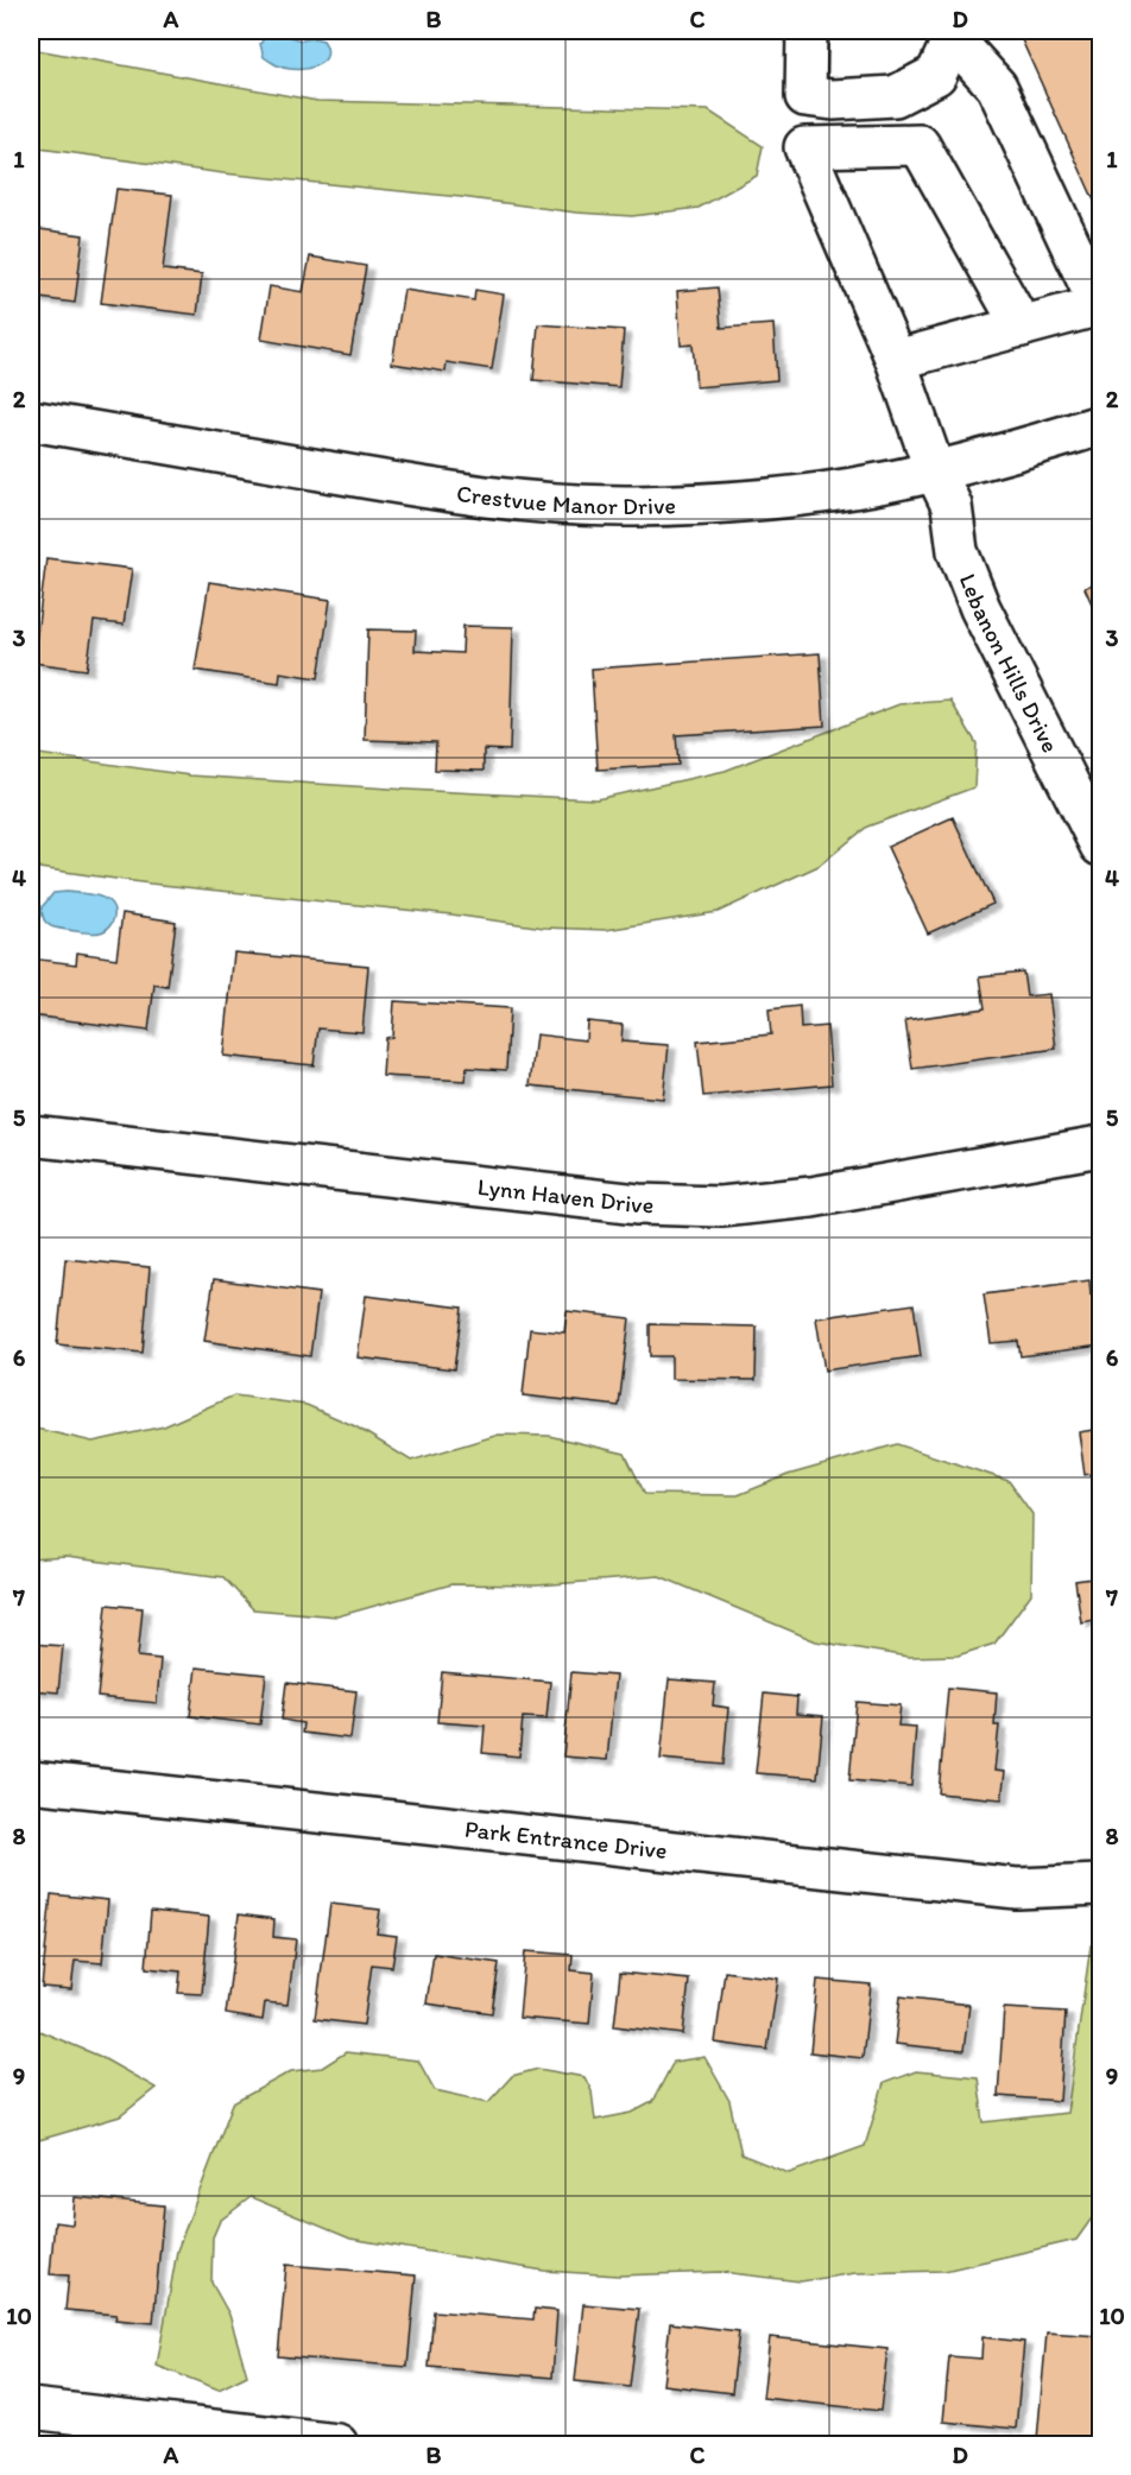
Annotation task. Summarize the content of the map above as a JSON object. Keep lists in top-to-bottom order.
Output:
{
  "streets": {
    "street": [
      "Crestvue Manor Drive",
      "Lebanon Hills Drive",
      "Lynn Haven Drive",
      "Park Entrance Drive"
    ]
  },
  "crossings": [
    ["Crestvue Manor Drive", "Lebanon Hills Drive"]
  ],
  "grid": {
    "columns": [
      "A",
      "B",
      "C",
      "D"
    ],
    "rows": [
      "1",
      "2",
      "3",
      "4",
      "5",
      "6",
      "7",
      "8",
      "9",
      "10"
    ]
  }
}
